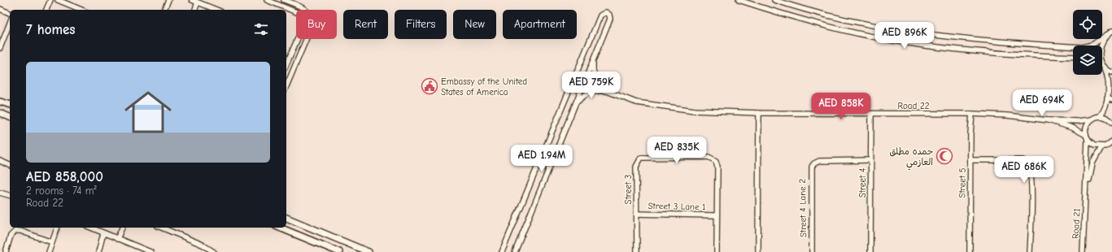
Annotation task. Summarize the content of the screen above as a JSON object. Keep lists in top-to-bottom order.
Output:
{
  "streets": {
    "street": [
      "Road 22",
      "Street 4",
      "Street 5",
      "Street 3",
      "Street 3 Lane 1",
      "Street 4 Lane 2",
      "Road 21"
    ]
  },
  "crossings": [
    ["Road 22", "Street 4"],
    ["Road 22", "Street 5"],
    ["Street 4", "Street 4 Lane 2"],
    ["Street 3", "Street 3 Lane 1"]
  ],
  "places": {
    "public building": ["Embassy of the United States of America"],
    "mosque": ["حمده مطلق العازمي"]
  },
  "page": {
    "chip": [
      "Buy",
      "Rent",
      "Filters",
      "New",
      "Apartment"
    ],
    "heading": "7 homes",
    "price": [
      "AED 896K",
      "AED 759K",
      "AED 694K",
      "AED 858K",
      "AED 835K",
      "AED 1.94M",
      "AED 686K"
    ],
    "list": [
      {
        "name": "AED 858,000",
        "note": "2 rooms · 74 m² · Road 22"
      }
    ]
  }
}
